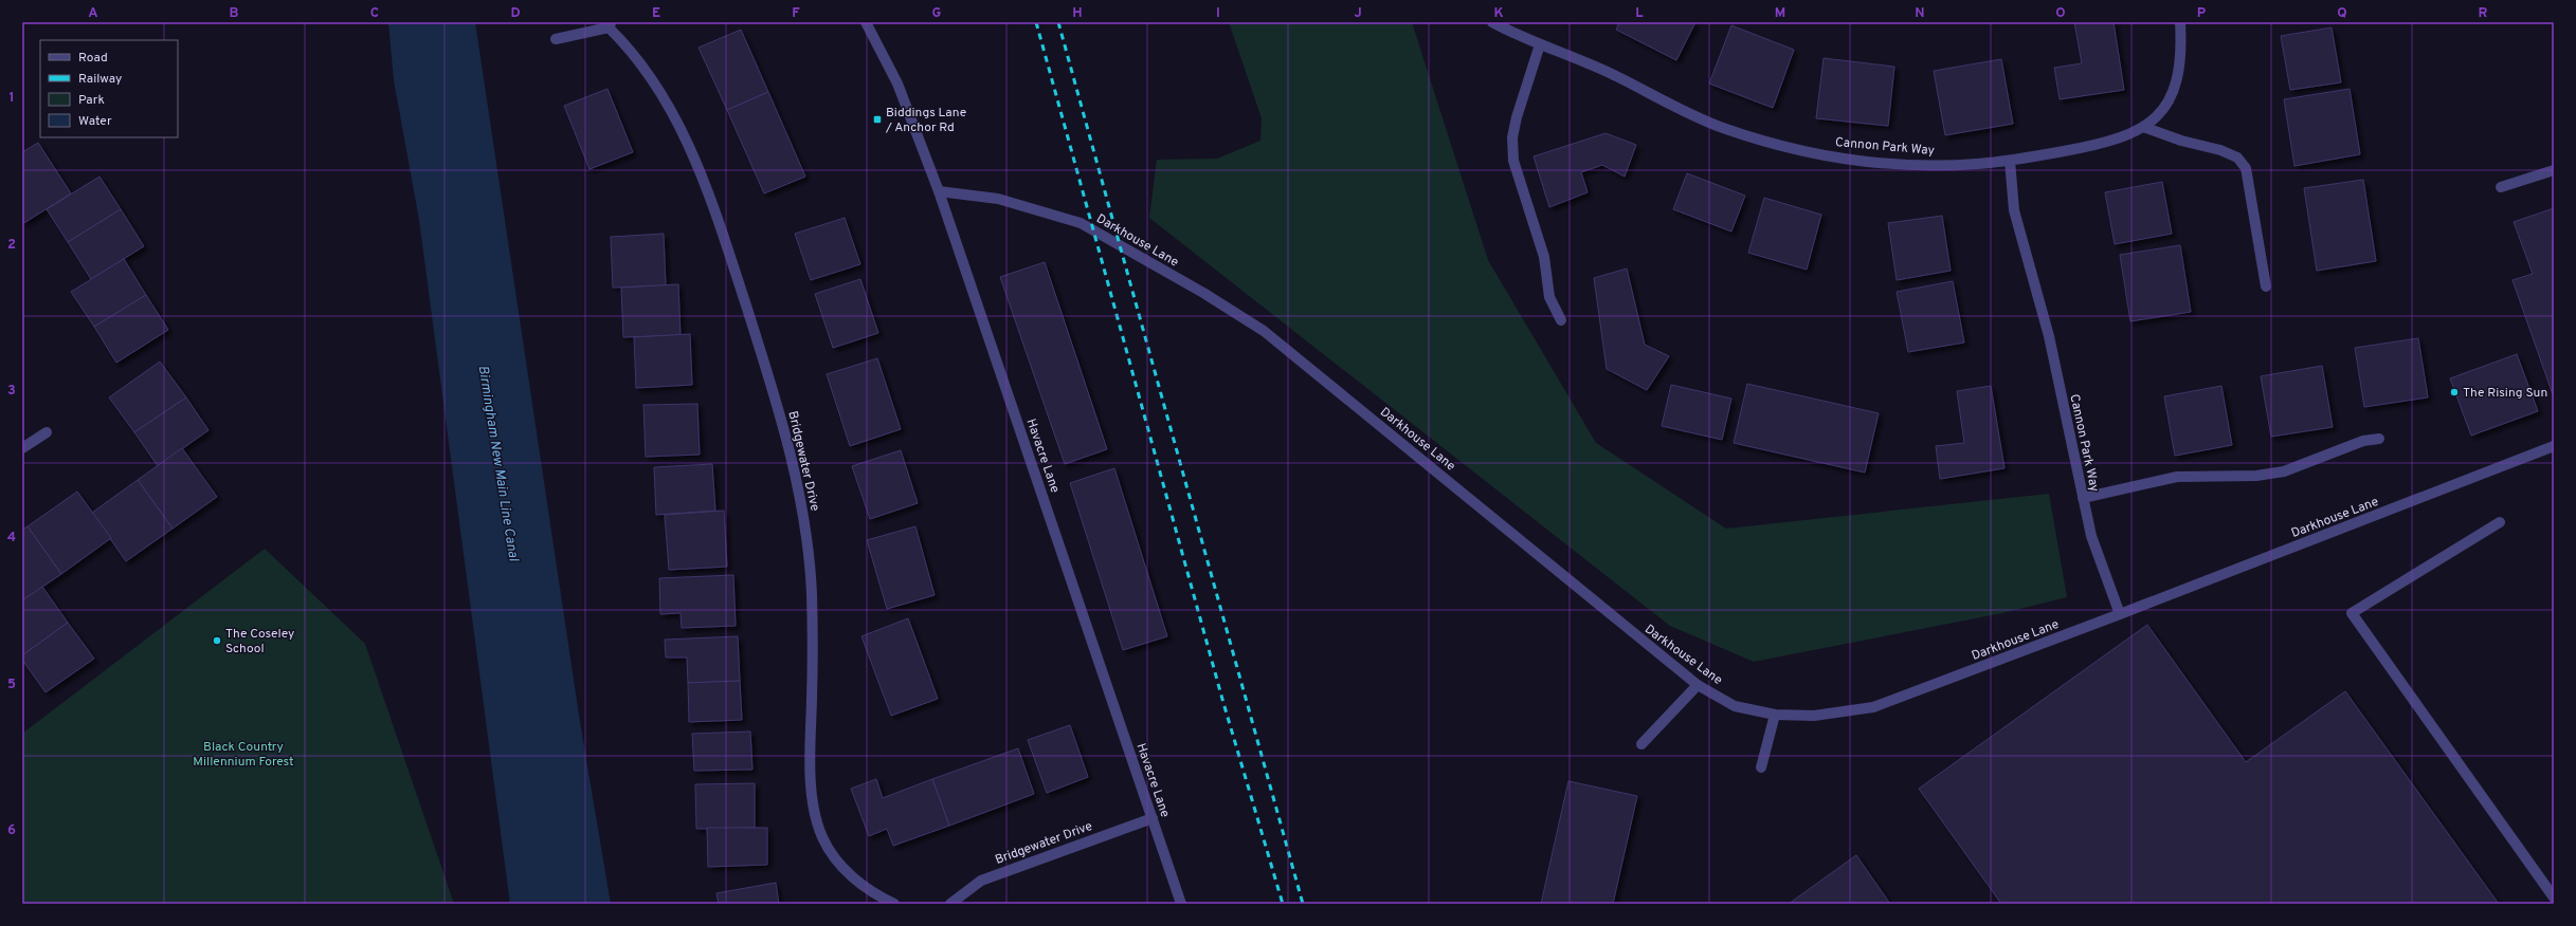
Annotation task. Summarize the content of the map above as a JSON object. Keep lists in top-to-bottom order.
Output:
{
  "streets": {
    "street": [
      "Cannon Park Way",
      "Darkhouse Lane",
      "Havacre Lane",
      "Bridgewater Drive"
    ]
  },
  "crossings": [
    ["Cannon Park Way", "Darkhouse Lane"],
    ["Darkhouse Lane", "Havacre Lane"],
    ["Havacre Lane", "Bridgewater Drive"]
  ],
  "water": ["Birmingham New Main Line Canal"],
  "parks": ["Black Country Millennium Forest"],
  "places": {
    "transit": ["Biddings Lane / Anchor Rd"],
    "other": ["The Rising Sun", "The Coseley School"]
  },
  "legend": [
    "Road",
    "Railway",
    "Park",
    "Water"
  ],
  "grid": {
    "columns": [
      "A",
      "B",
      "C",
      "D",
      "E",
      "F",
      "G",
      "H",
      "I",
      "J",
      "K",
      "L",
      "M",
      "N",
      "O",
      "P",
      "Q",
      "R"
    ],
    "rows": [
      "1",
      "2",
      "3",
      "4",
      "5",
      "6"
    ]
  }
}
